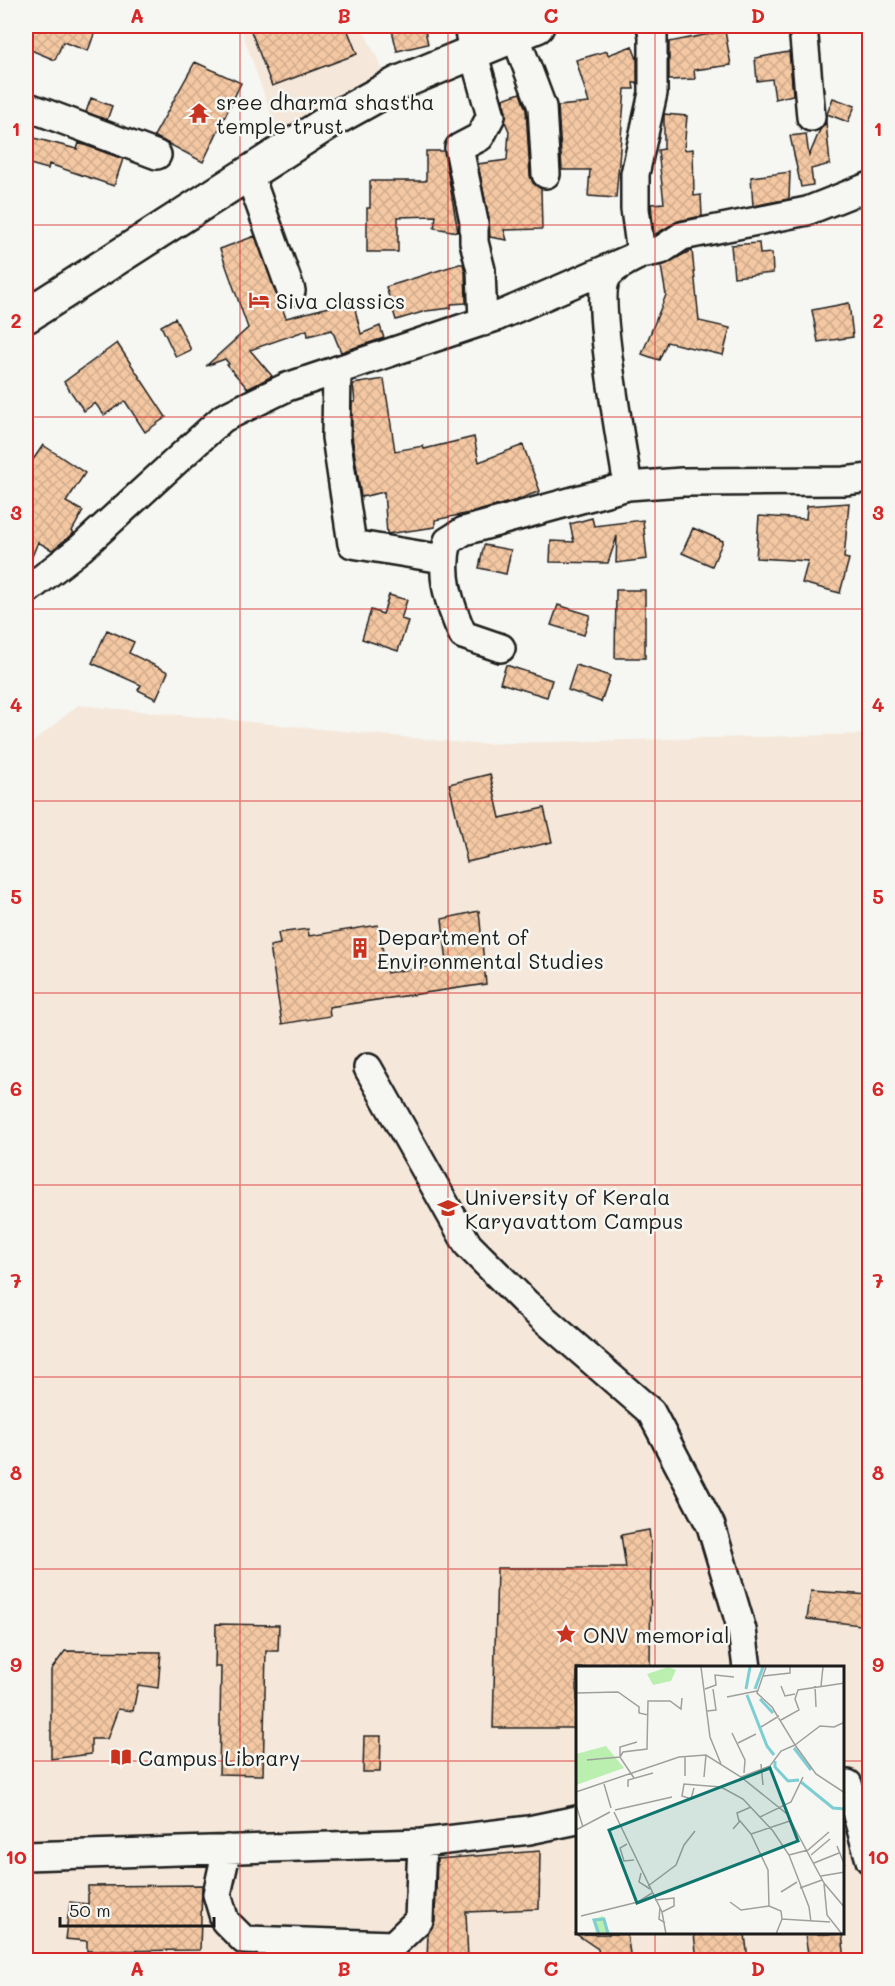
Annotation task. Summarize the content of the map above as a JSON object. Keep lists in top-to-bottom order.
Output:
{
  "places": {
    "temple": ["sree dharma shastha temple trust"],
    "hotel": ["Siva classics"],
    "building": ["Department of Environmental Studies"],
    "school or university": ["University of Kerala Karyavattom Campus"],
    "place": ["ONV memorial"],
    "library": ["Campus Library"]
  },
  "scale_bar": "50 m",
  "grid": {
    "columns": [
      "A",
      "B",
      "C",
      "D"
    ],
    "rows": [
      "1",
      "2",
      "3",
      "4",
      "5",
      "6",
      "7",
      "8",
      "9",
      "10"
    ]
  }
}
